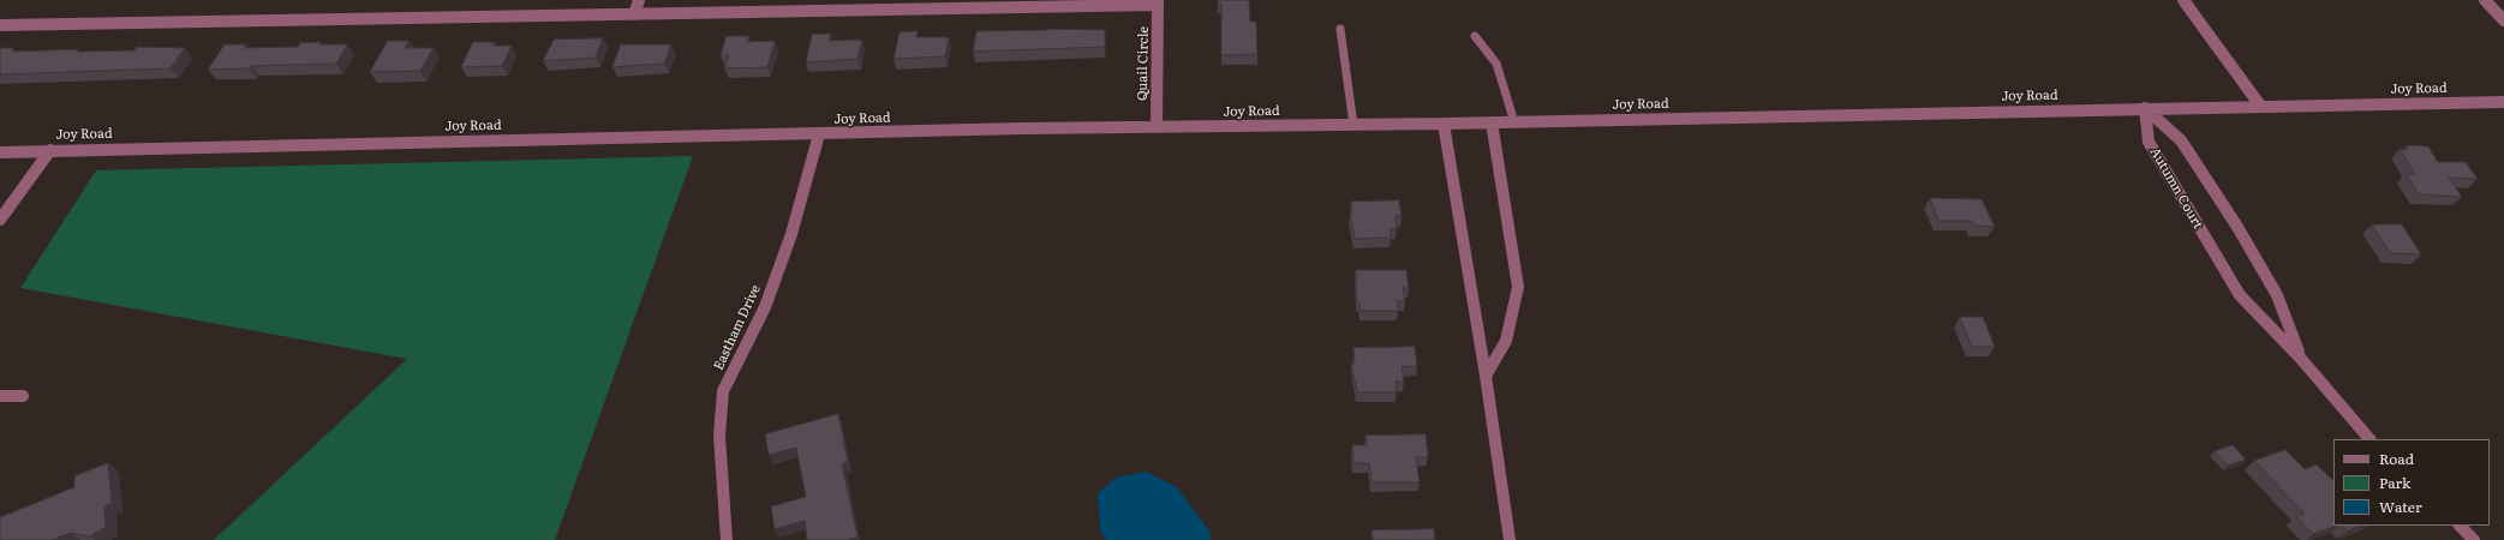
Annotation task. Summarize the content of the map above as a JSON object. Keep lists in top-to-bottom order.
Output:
{
  "streets": {
    "street": [
      "Quail Circle",
      "Joy Road",
      "Autumn Court",
      "Eastham Drive"
    ]
  },
  "crossings": [
    ["Quail Circle", "Joy Road"],
    ["Joy Road", "Autumn Court"],
    ["Joy Road", "Eastham Drive"]
  ],
  "legend": ["Road", "Park", "Water"]
}
